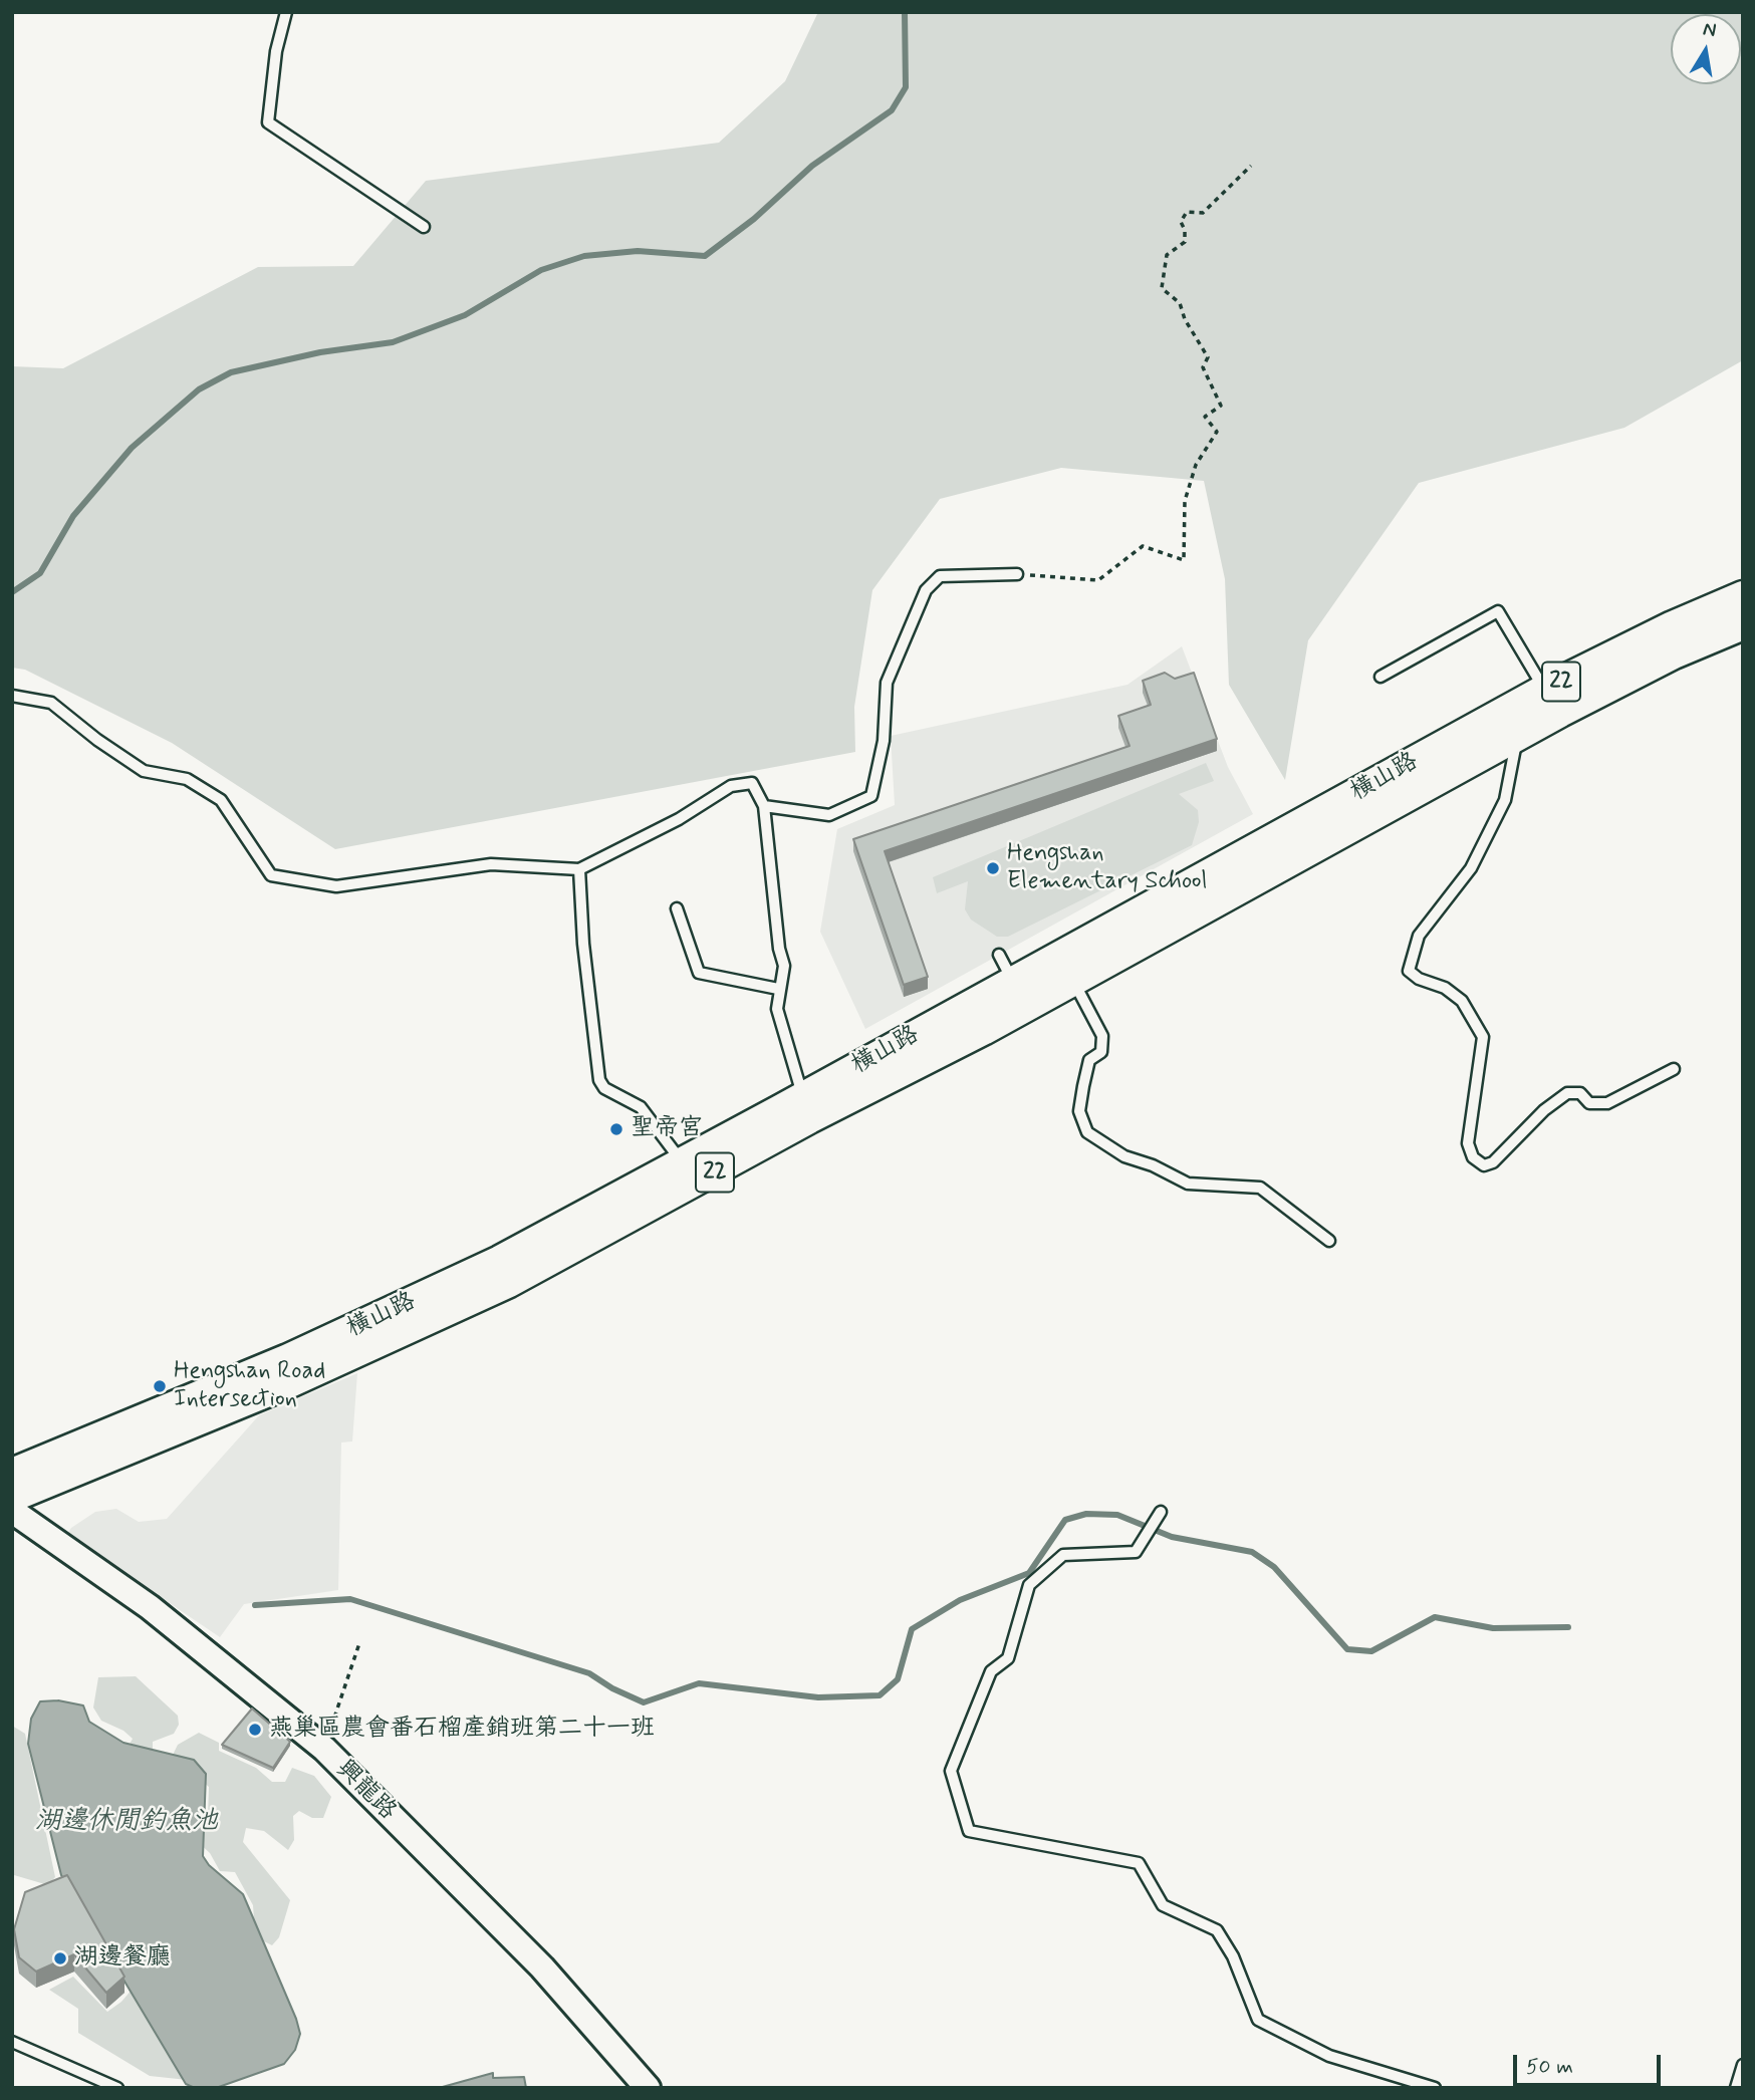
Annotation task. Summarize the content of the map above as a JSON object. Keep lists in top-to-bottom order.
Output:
{
  "streets": {
    "main road": ["22", "橫山路"],
    "street": ["興龍路"]
  },
  "water": ["湖邊休閒釣魚池"],
  "places": [
    "Hengshan Elementary School",
    "聖帝宮",
    "Hengshan Road Intersection",
    "燕巢區農會番石榴產銷班第二十一班",
    "湖邊餐廳"
  ],
  "scale_bar": "50 m",
  "north": "top"
}
